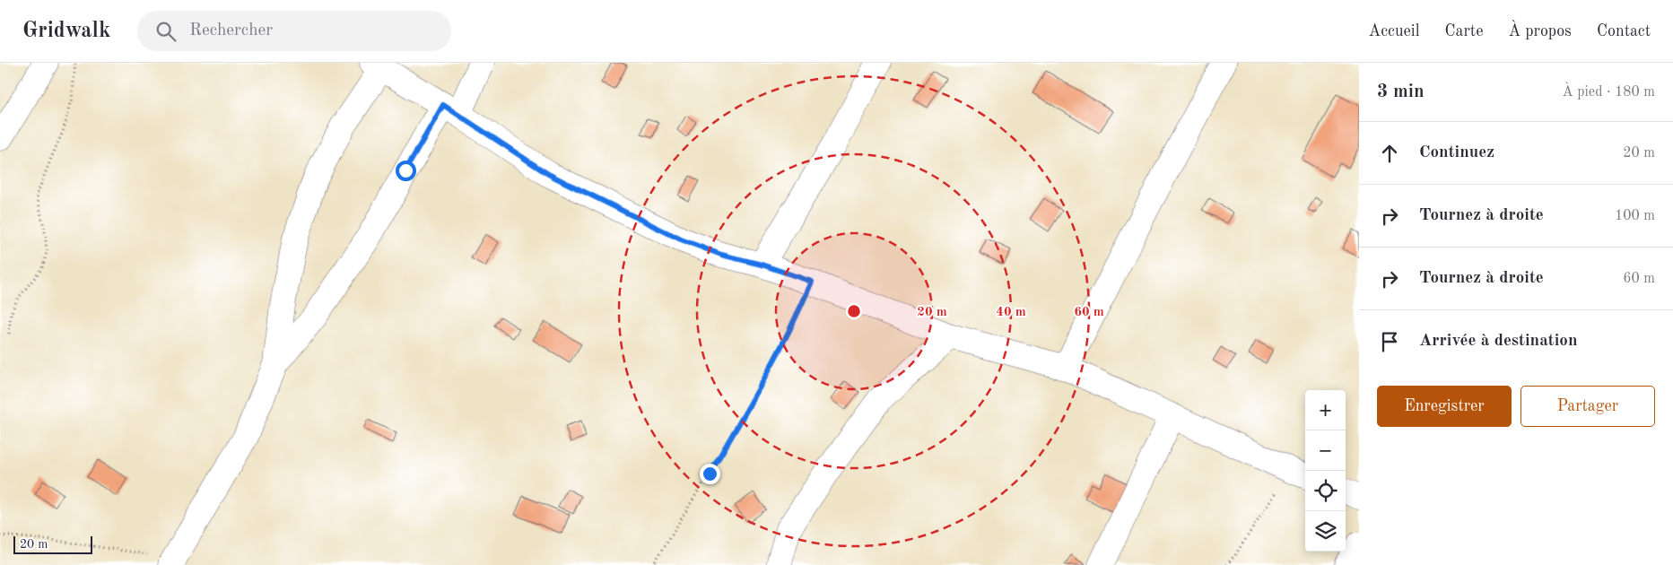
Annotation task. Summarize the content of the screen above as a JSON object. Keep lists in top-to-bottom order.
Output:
{
  "scale_bar": "20 m",
  "page": {
    "header": "Gridwalk",
    "search": "Rechercher",
    "nav": [
      "Accueil",
      "Carte",
      "À propos",
      "Contact"
    ],
    "heading": ["3 min", "À pied · 180 m"],
    "list": [
      ["Continuez", "20 m"],
      ["Tournez à droite", "100 m"],
      ["Tournez à droite", "60 m"],
      "Arrivée à destination"
    ],
    "buttons": ["Enregistrer", "Partager"],
    "map_buttons": ["+", "−"],
    "scale": "20 m"
  },
  "rings": ["20 m", "40 m", "60 m"]
}
